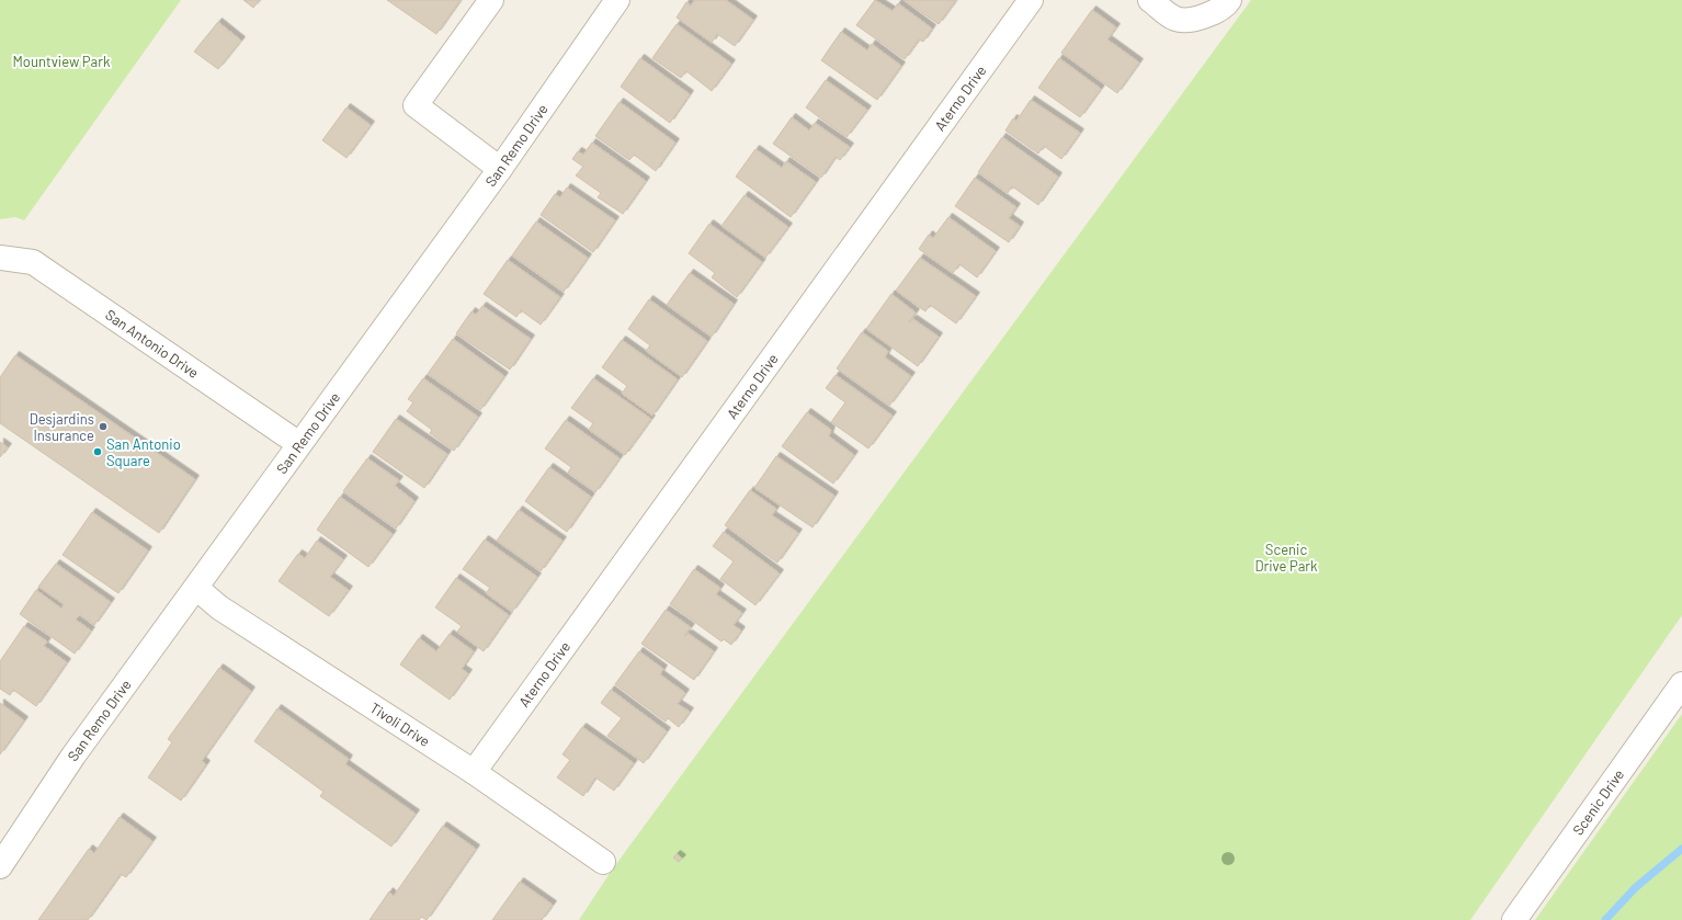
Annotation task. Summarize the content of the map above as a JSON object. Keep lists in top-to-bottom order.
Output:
{
  "streets": {
    "street": [
      "Aterno Drive",
      "San Remo Drive",
      "San Antonio Drive",
      "Tivoli Drive",
      "Scenic Drive"
    ]
  },
  "crossings": [
    ["Aterno Drive", "Tivoli Drive"],
    ["San Remo Drive", "San Antonio Drive"],
    ["San Remo Drive", "Tivoli Drive"]
  ],
  "parks": ["Mountview Park", "Scenic Drive Park"],
  "places": ["Desjardins Insurance", "San Antonio Square"]
}
